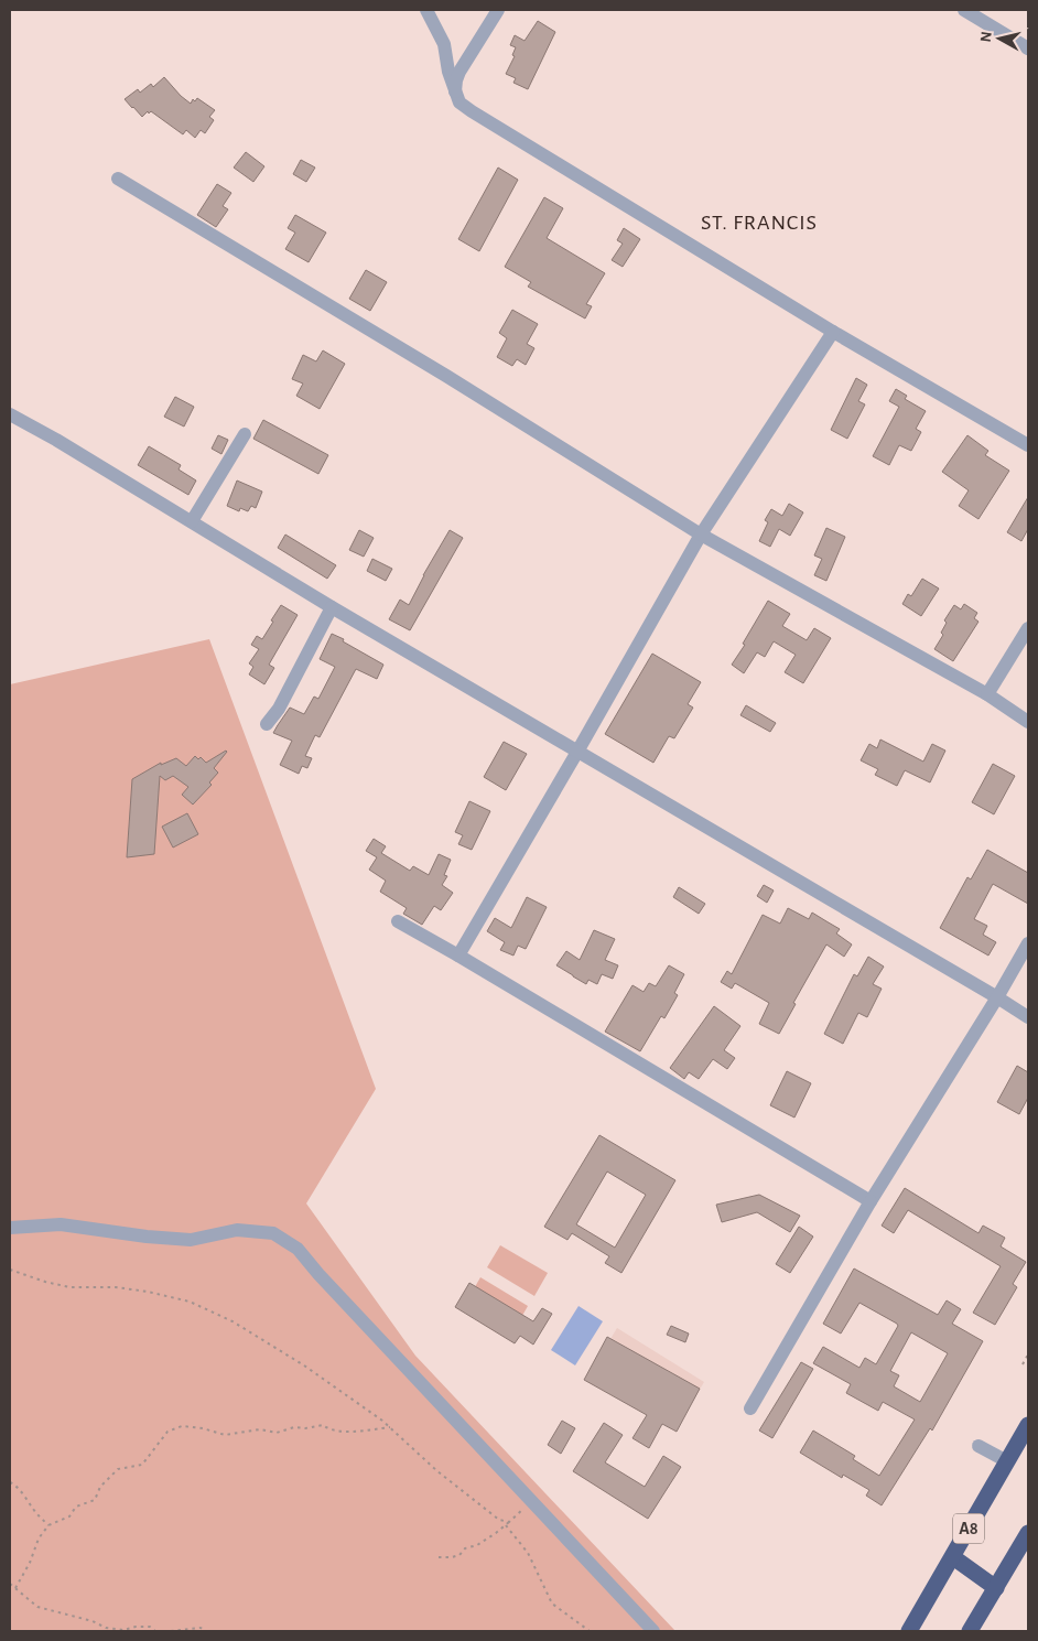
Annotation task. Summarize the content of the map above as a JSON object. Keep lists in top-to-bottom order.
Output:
{
  "streets": {
    "highway": ["A8"]
  },
  "districts": ["ST. FRANCIS"],
  "north": "left"
}
